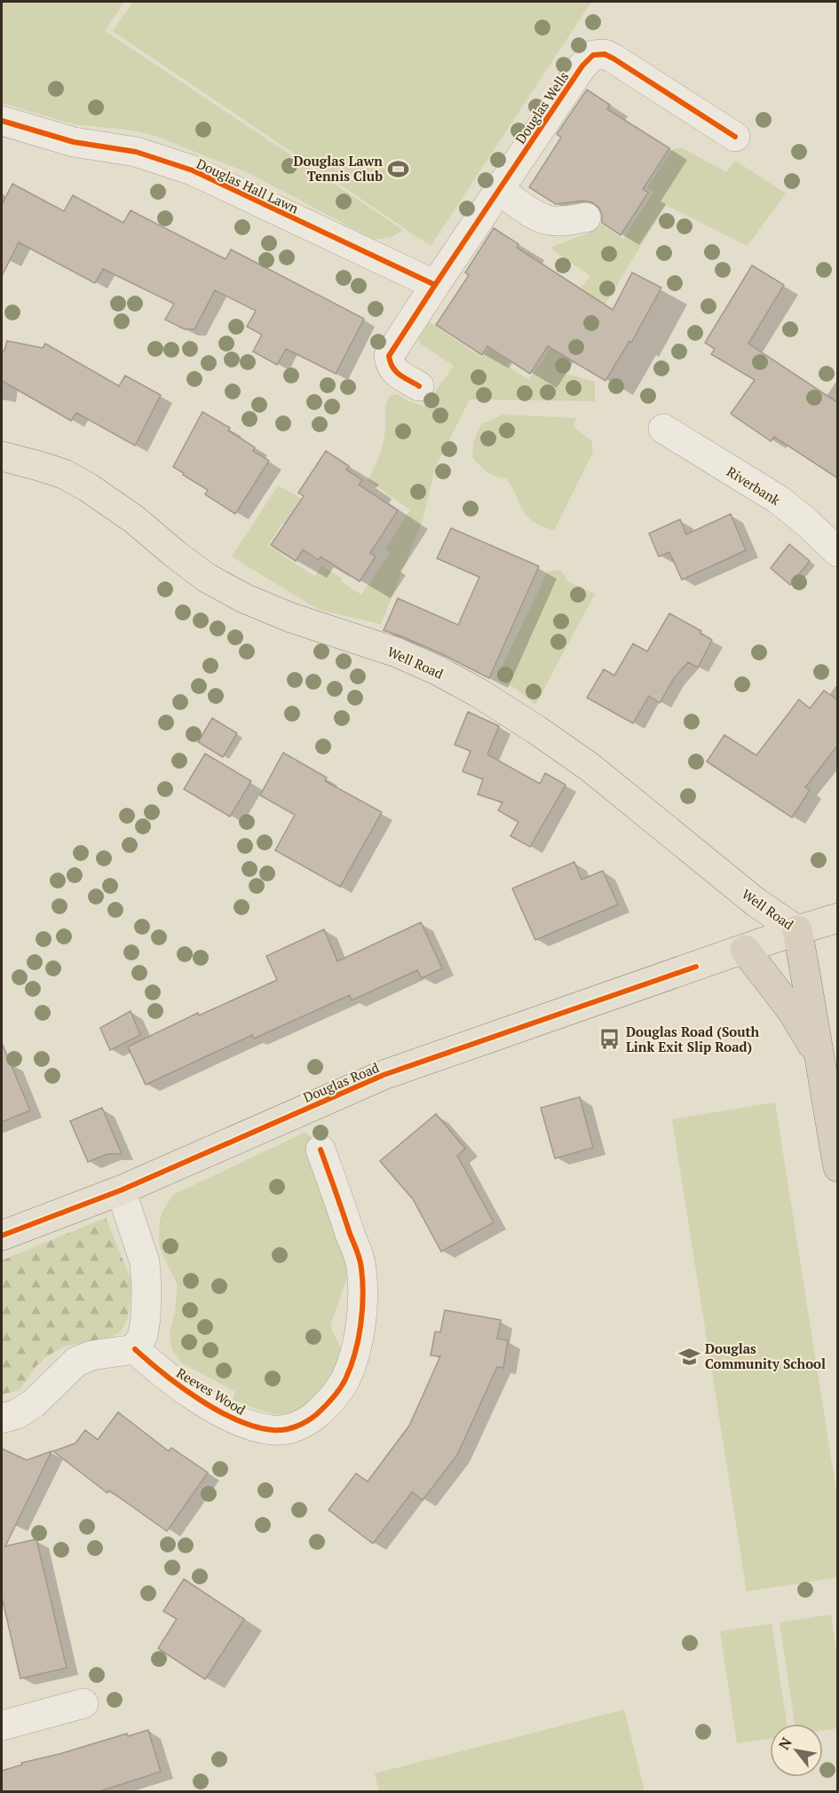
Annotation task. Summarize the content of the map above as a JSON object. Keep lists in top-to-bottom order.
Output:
{
  "streets": {
    "main road": ["Well Road", "Douglas Road"],
    "street": [
      "Douglas Wells",
      "Douglas Hall Lawn",
      "Riverbank",
      "Reeves Wood"
    ]
  },
  "crossings": [
    ["Douglas Wells", "Douglas Hall Lawn"],
    ["Well Road", "Douglas Road"]
  ],
  "places": {
    "sports": ["Douglas Lawn Tennis Club"],
    "bus stop": ["Douglas Road (South Link Exit Slip Road)"],
    "school or university": ["Douglas Community School"]
  },
  "north": "top left"
}
